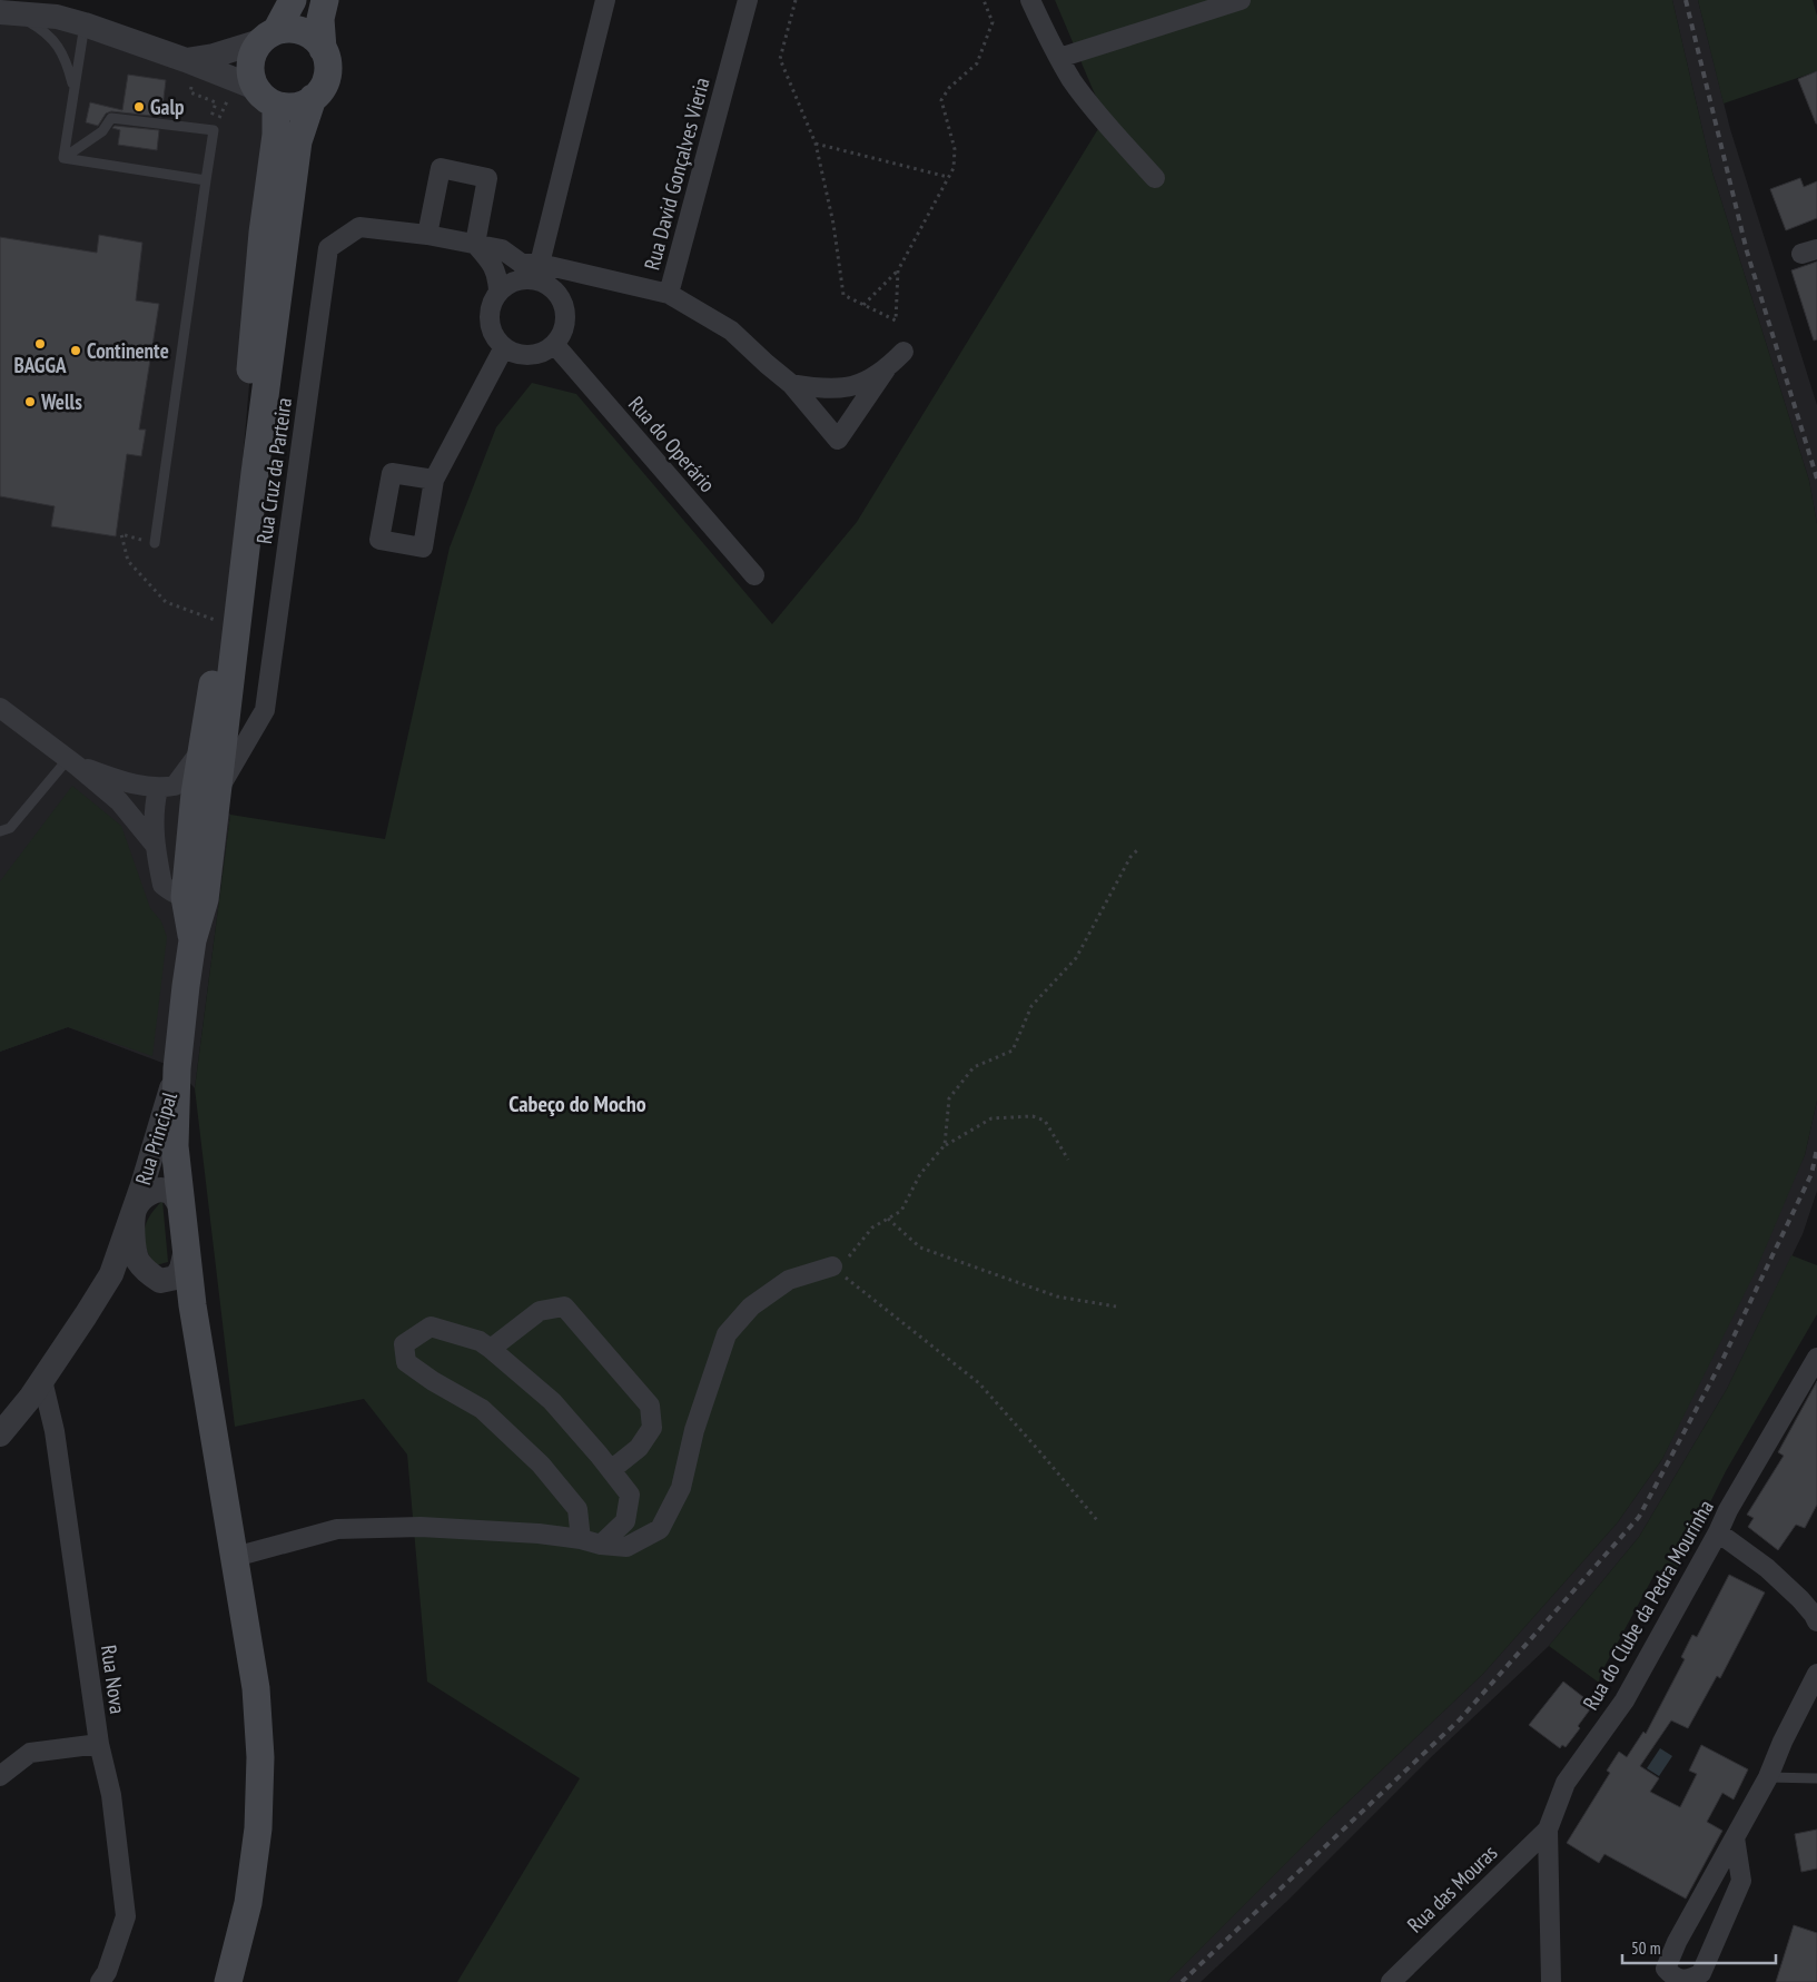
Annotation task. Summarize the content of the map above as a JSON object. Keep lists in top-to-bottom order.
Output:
{
  "streets": {
    "street": [
      "Rua David Gonçalves Vieria",
      "Rua do Operário",
      "Rua Cruz da Parteira",
      "Rua Principal",
      "Rua do Clube da Pedra Mourinha",
      "Rua Nova",
      "Rua das Mouras"
    ]
  },
  "crossings": [
    ["Rua David Gonçalves Vieria", "Rua do Operário"],
    ["Rua David Gonçalves Vieria", "Rua Cruz da Parteira"],
    ["Rua do Operário", "Rua Cruz da Parteira"],
    ["Rua Principal", "Rua Nova"],
    ["Rua do Clube da Pedra Mourinha", "Rua das Mouras"]
  ],
  "districts": ["Cabeço do Mocho"],
  "places": [
    "Galp",
    "BAGGA",
    "Continente",
    "Wells"
  ],
  "scale_bar": "50 m"
}
